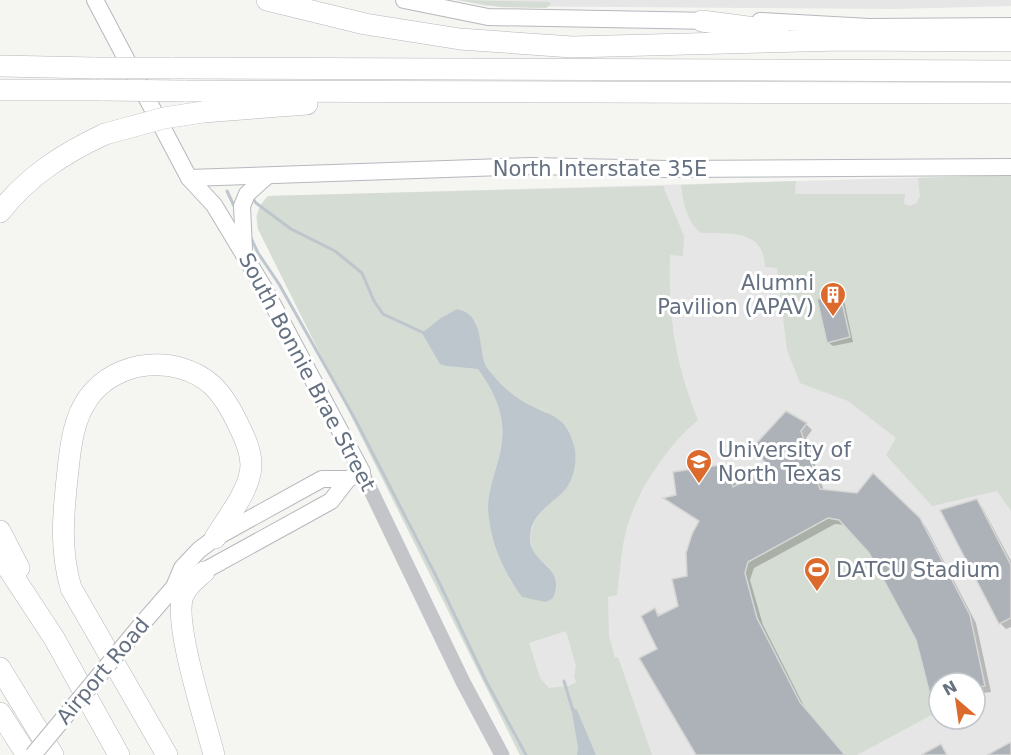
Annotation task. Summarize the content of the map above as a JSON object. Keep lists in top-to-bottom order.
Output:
{
  "streets": {
    "main road": ["North Interstate 35E", "South Bonnie Brae Street", "Airport Road"]
  },
  "crossings": [
    ["North Interstate 35E", "South Bonnie Brae Street"],
    ["South Bonnie Brae Street", "Airport Road"]
  ],
  "places": {
    "building": ["Alumni Pavilion (APAV)"],
    "school or university": ["University of North Texas"],
    "sports": ["DATCU Stadium"]
  },
  "north": "top left"
}
